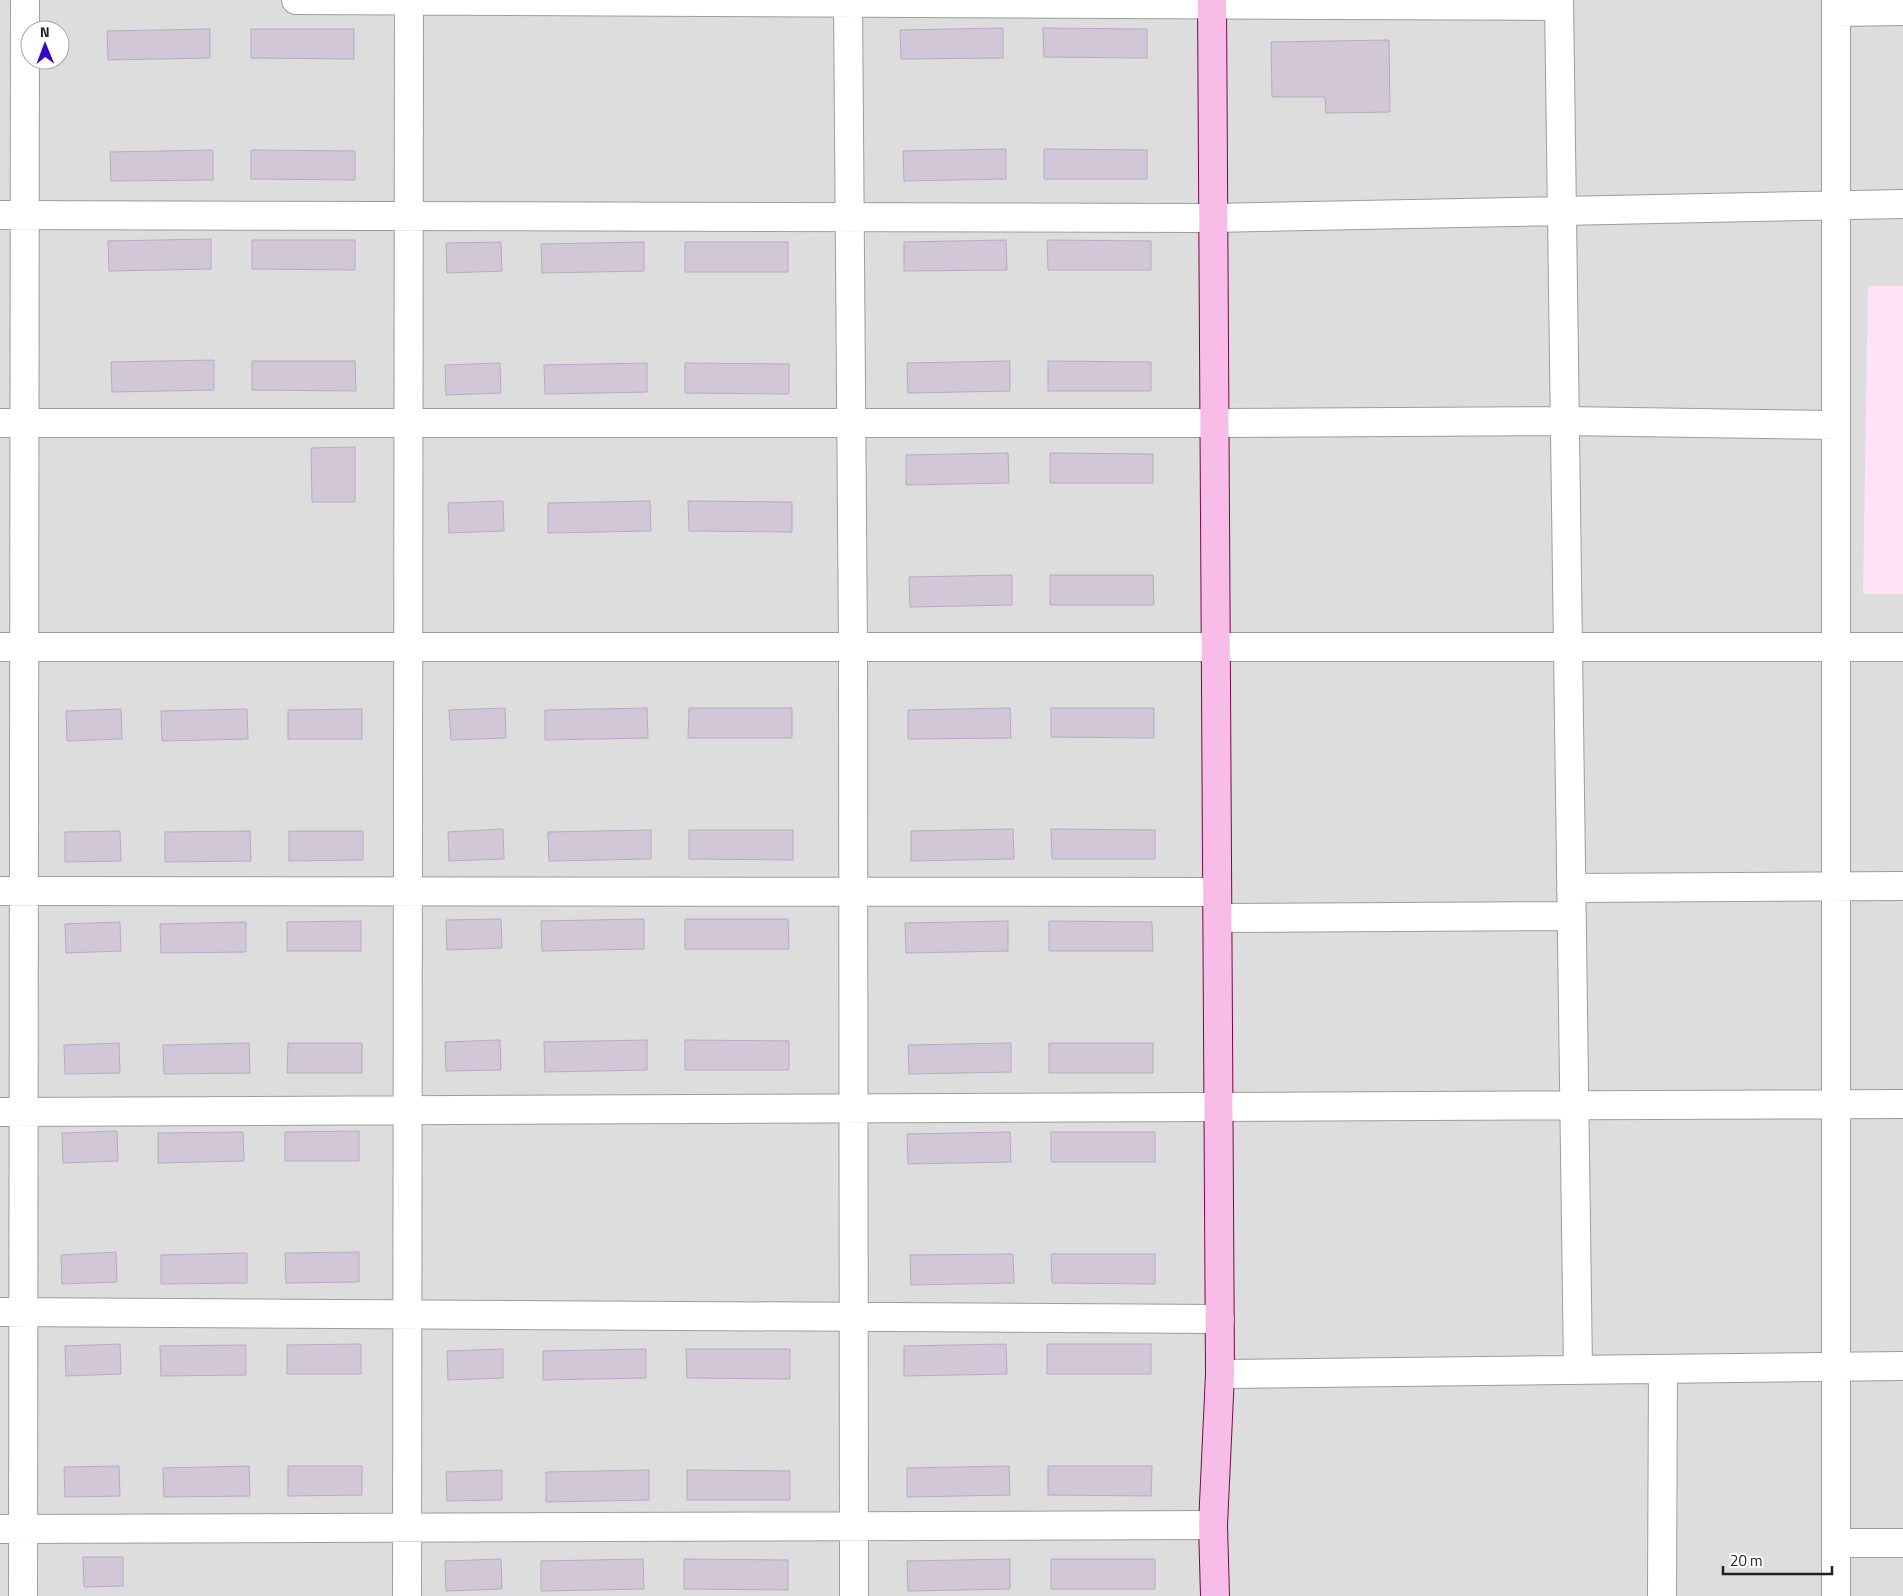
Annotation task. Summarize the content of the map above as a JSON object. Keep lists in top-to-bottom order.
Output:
{
  "scale_bar": "20 m",
  "north": "top"
}
